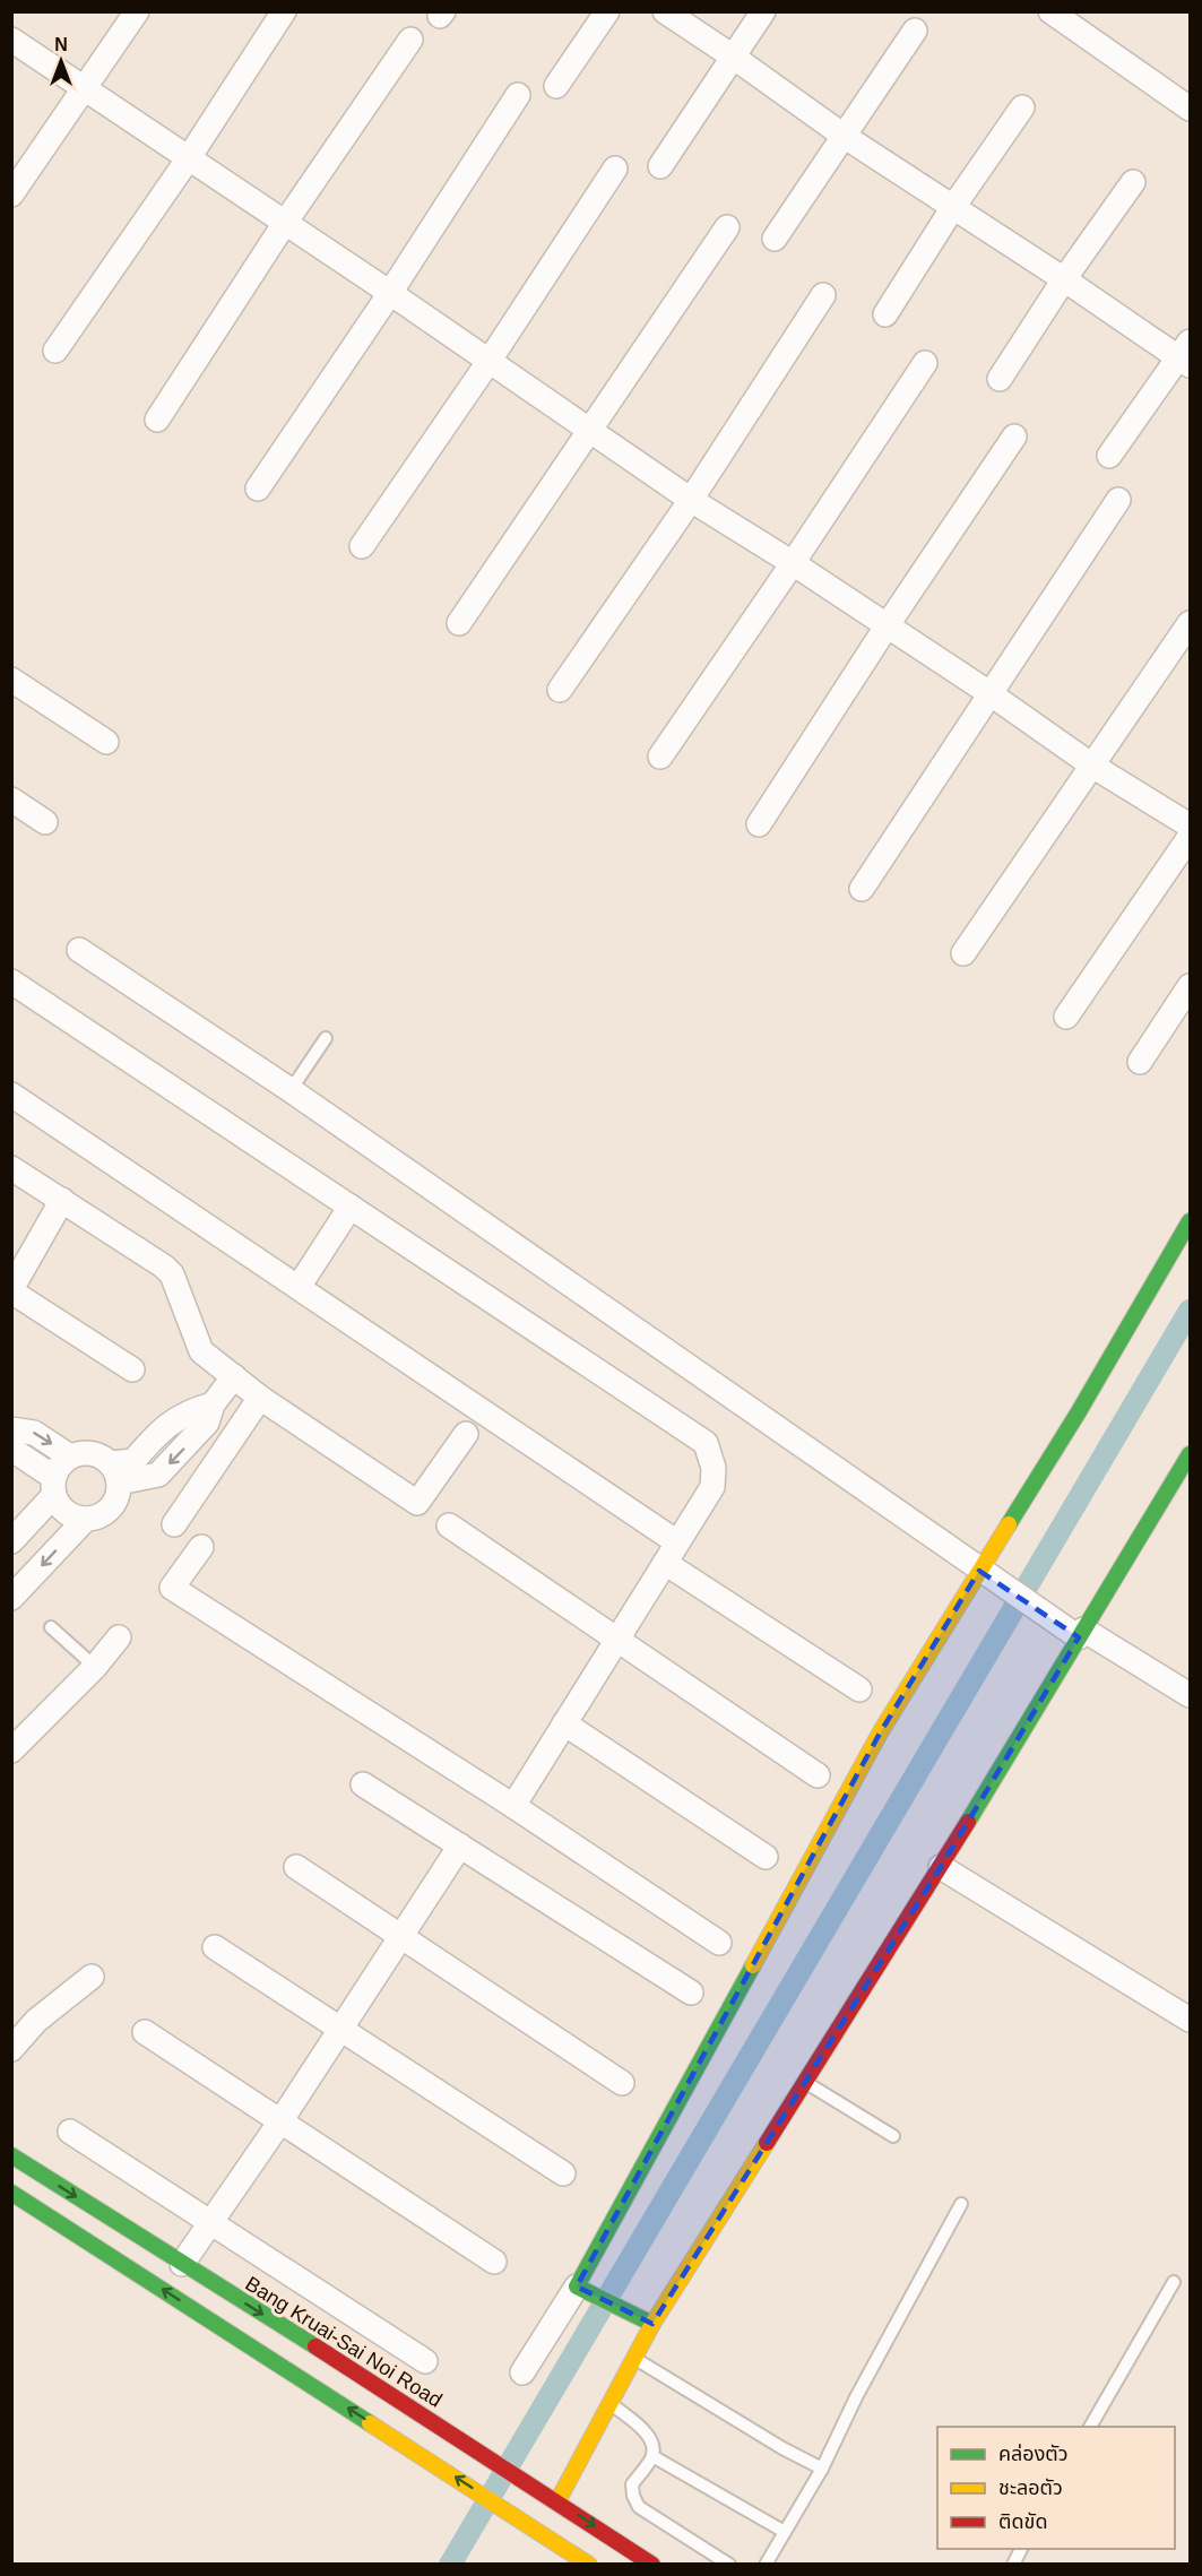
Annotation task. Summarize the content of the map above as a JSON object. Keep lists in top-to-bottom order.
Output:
{
  "streets": {
    "street": ["Bang Kruai-Sai Noi Road"]
  },
  "legend": ["คล่องตัว", "ชะลอตัว", "ติดขัด"],
  "north": "top"
}
